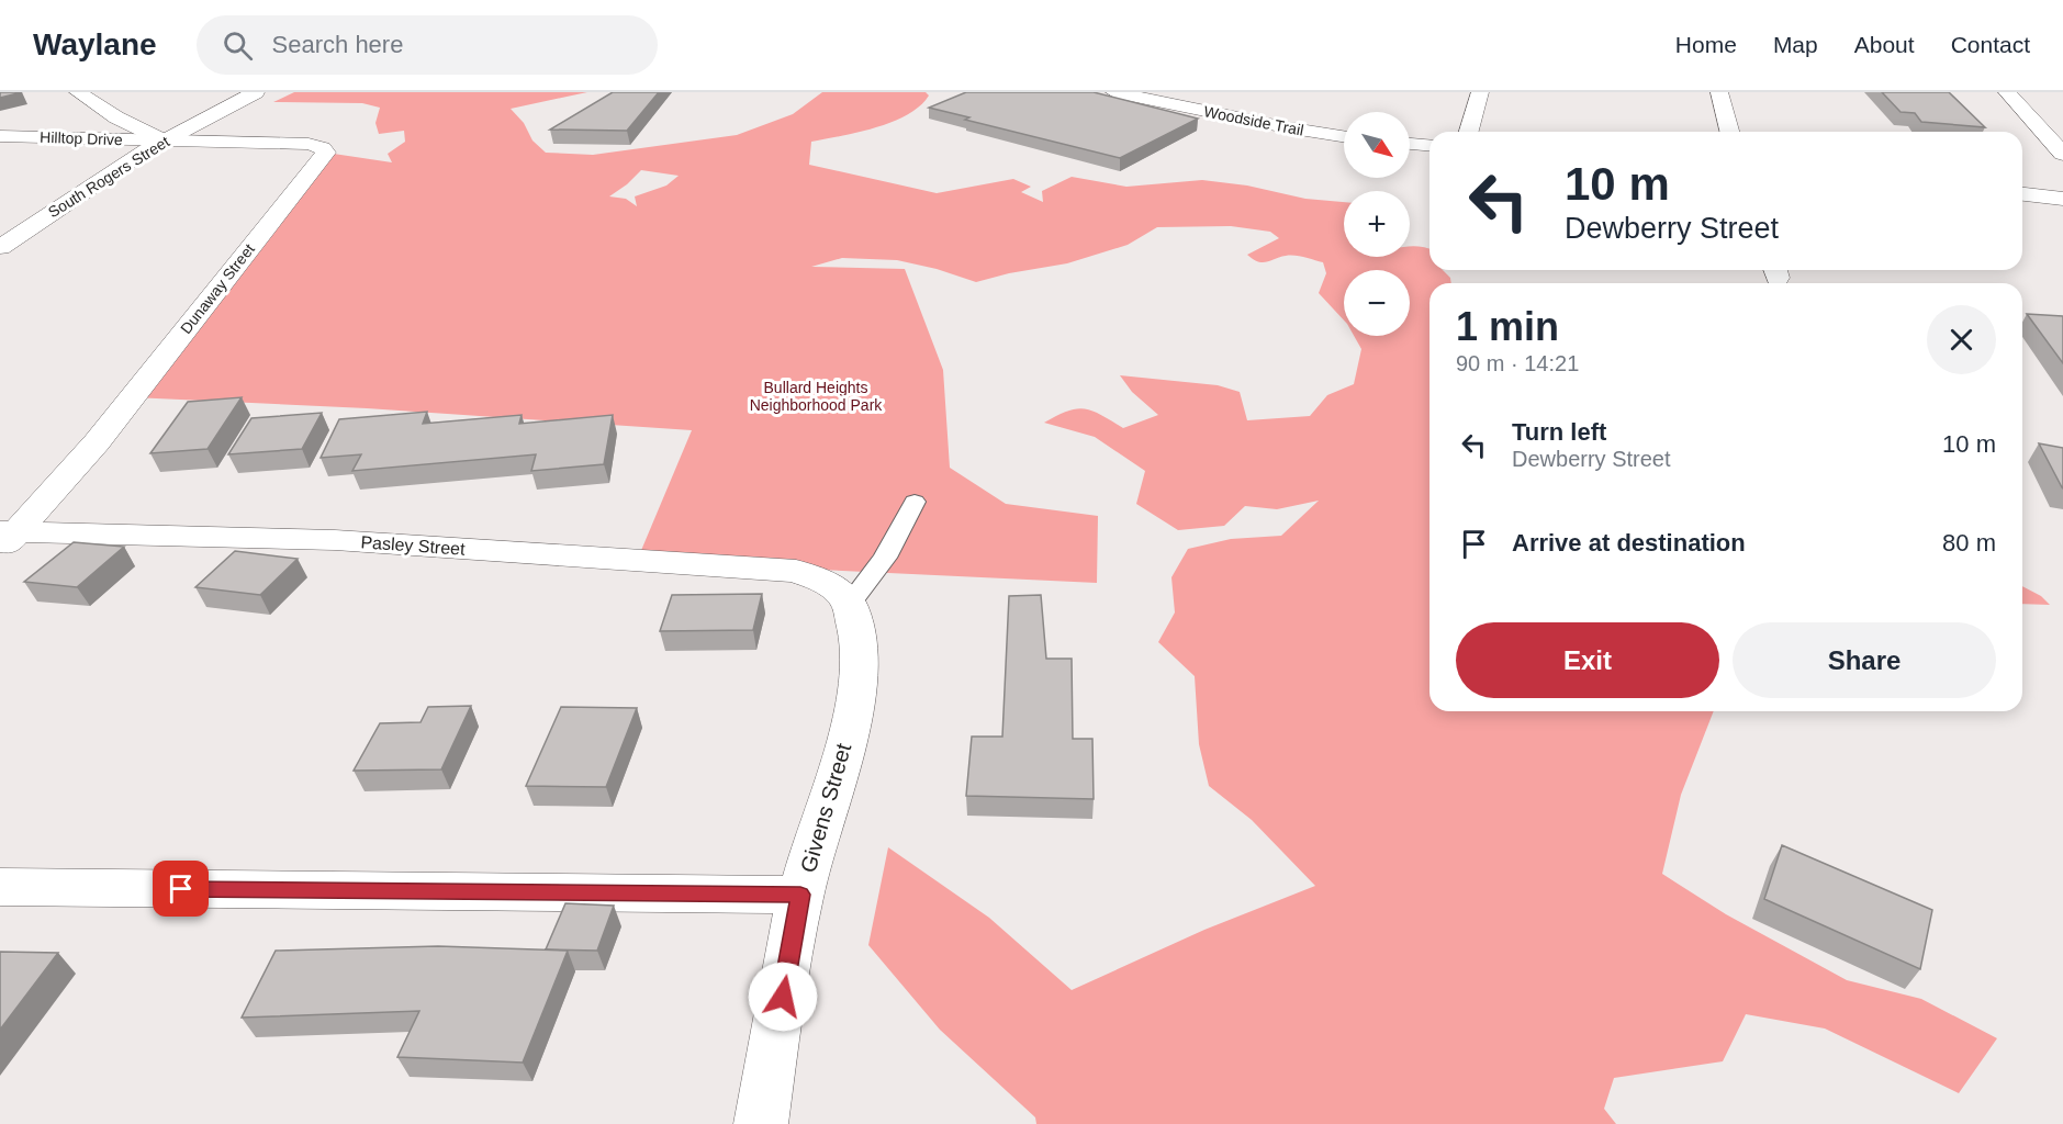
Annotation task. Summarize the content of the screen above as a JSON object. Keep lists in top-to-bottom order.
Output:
{
  "streets": {
    "street": [
      "Woodside Trail",
      "Hilltop Drive",
      "South Rogers Street",
      "Dunaway Street",
      "Pasley Street",
      "Givens Street"
    ]
  },
  "crossings": [
    ["Hilltop Drive", "South Rogers Street"],
    ["Hilltop Drive", "Dunaway Street"],
    ["South Rogers Street", "Dunaway Street"],
    ["Dunaway Street", "Pasley Street"],
    ["Pasley Street", "Givens Street"]
  ],
  "parks": ["Bullard Heights Neighborhood Park"],
  "north": "bottom right",
  "page": {
    "header": "Waylane",
    "search": "Search here",
    "nav": [
      "Home",
      "Map",
      "About",
      "Contact"
    ],
    "map_buttons": ["+", "−"],
    "turn": ["10 m", "Dewberry Street"],
    "heading": ["1 min", "90 m · 14:21"],
    "list": [
      {
        "name": "Turn left",
        "note": "Dewberry Street",
        "value": "10 m"
      },
      {
        "name": "Arrive at destination",
        "value": "80 m"
      }
    ],
    "buttons": ["Exit", "Share"]
  }
}
